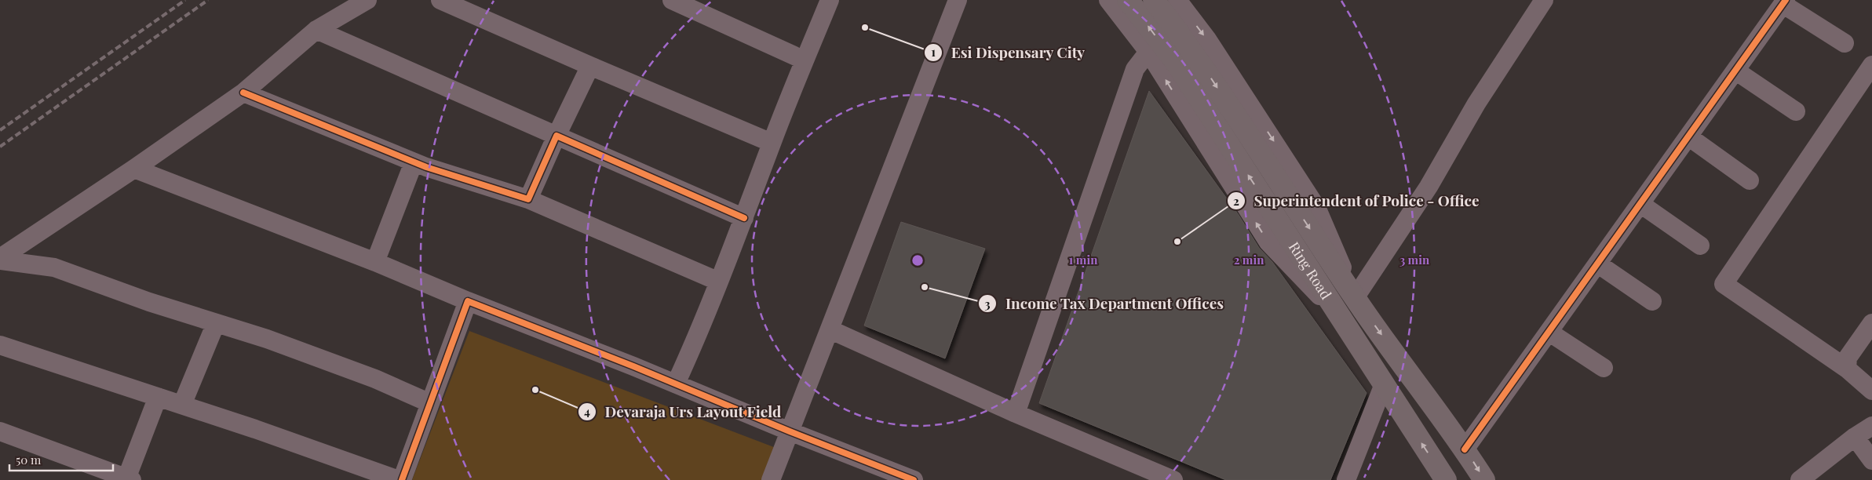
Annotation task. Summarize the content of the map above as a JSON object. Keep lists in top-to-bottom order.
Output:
{
  "streets": {
    "main road": ["Ring Road"]
  },
  "places": [
    "Esi Dispensary City",
    "Superintendent of Police - Office",
    "Income Tax Department Offices",
    "Devaraja Urs Layout Field"
  ],
  "scale_bar": "50 m",
  "rings": ["1 min", "2 min", "3 min"]
}
